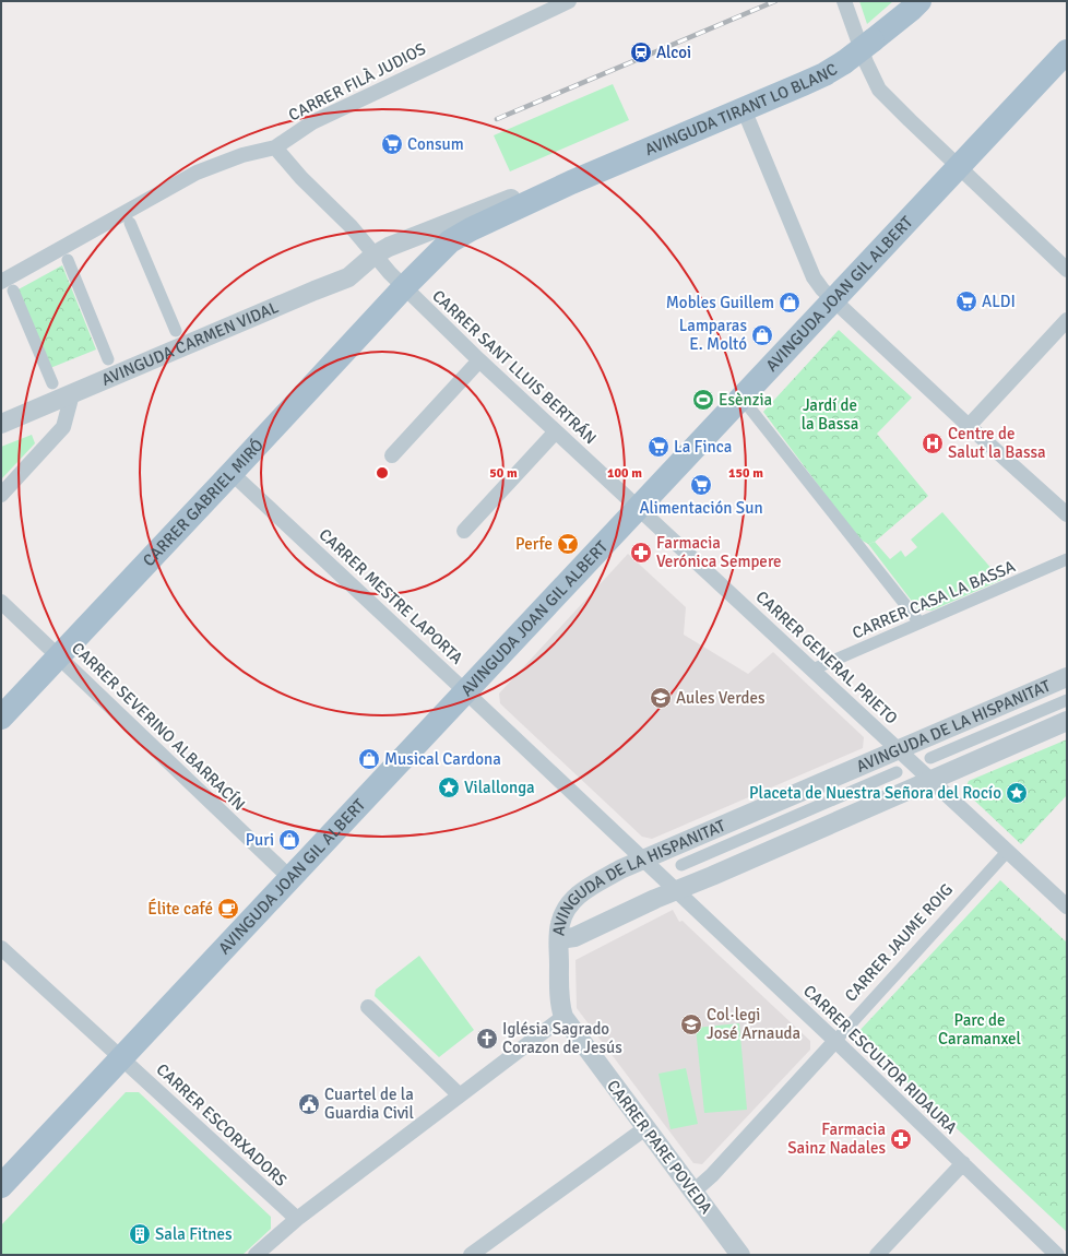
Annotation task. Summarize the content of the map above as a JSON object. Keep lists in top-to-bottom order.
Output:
{
  "streets": {
    "main road": ["AVINGUDA TIRANT LO BLANC", "AVINGUDA JOAN GIL ALBERT", "CARRER GABRIEL MIRÓ"],
    "street": [
      "CARRER FILÀ JUDIOS",
      "AVINGUDA CARMEN VIDAL",
      "CARRER SANT LLUIS BERTRÁN",
      "CARRER MESTRE LAPORTA",
      "CARRER CASA LA BASSA",
      "CARRER GENERAL PRIETO",
      "CARRER SEVERINO ALBARRACÍN",
      "AVINGUDA DE LA HISPANITAT",
      "CARRER JAUME ROIG",
      "CARRER ESCULTOR RIDAURA",
      "CARRER ESCORXADORS",
      "CARRER PARE POVEDA"
    ]
  },
  "crossings": [
    ["CARRER FILÀ JUDIOS", "CARRER SANT LLUIS BERTRÁN"],
    ["AVINGUDA TIRANT LO BLANC", "AVINGUDA CARMEN VIDAL"],
    ["AVINGUDA TIRANT LO BLANC", "CARRER SANT LLUIS BERTRÁN"],
    ["AVINGUDA TIRANT LO BLANC", "CARRER GABRIEL MIRÓ"],
    ["AVINGUDA JOAN GIL ALBERT", "CARRER SANT LLUIS BERTRÁN"],
    ["AVINGUDA JOAN GIL ALBERT", "CARRER MESTRE LAPORTA"],
    ["AVINGUDA JOAN GIL ALBERT", "CARRER GENERAL PRIETO"],
    ["AVINGUDA JOAN GIL ALBERT", "CARRER SEVERINO ALBARRACÍN"],
    ["AVINGUDA JOAN GIL ALBERT", "CARRER ESCORXADORS"],
    ["AVINGUDA CARMEN VIDAL", "CARRER SANT LLUIS BERTRÁN"],
    ["CARRER SANT LLUIS BERTRÁN", "CARRER GABRIEL MIRÓ"],
    ["CARRER SANT LLUIS BERTRÁN", "CARRER GENERAL PRIETO"],
    ["CARRER GABRIEL MIRÓ", "CARRER MESTRE LAPORTA"],
    ["CARRER GABRIEL MIRÓ", "CARRER SEVERINO ALBARRACÍN"],
    ["CARRER MESTRE LAPORTA", "AVINGUDA DE LA HISPANITAT"],
    ["CARRER MESTRE LAPORTA", "CARRER ESCULTOR RIDAURA"],
    ["CARRER CASA LA BASSA", "CARRER GENERAL PRIETO"],
    ["CARRER GENERAL PRIETO", "AVINGUDA DE LA HISPANITAT"],
    ["CARRER GENERAL PRIETO", "CARRER JAUME ROIG"],
    ["AVINGUDA DE LA HISPANITAT", "CARRER ESCULTOR RIDAURA"],
    ["AVINGUDA DE LA HISPANITAT", "CARRER PARE POVEDA"],
    ["CARRER JAUME ROIG", "CARRER ESCULTOR RIDAURA"],
    ["CARRER JAUME ROIG", "CARRER PARE POVEDA"]
  ],
  "parks": ["Jardí de la Bassa", "Parc de Caramanxel"],
  "places": {
    "station": ["Alcoi"],
    "supermarket": [
      "Consum",
      "ALDI",
      "La Finca",
      "Alimentación Sun"
    ],
    "shop": [
      "Mobles Guillem",
      "Lamparas E. Moltó",
      "Musical Cardona",
      "Puri"
    ],
    "sports": ["Esènzia"],
    "hospital": ["Centre de Salut la Bassa"],
    "bar": ["Perfe"],
    "pharmacy": ["Farmacia Verónica Sempere", "Farmacia Sainz Nadales"],
    "school or university": ["Aules Verdes", "Col·legi José Arnauda"],
    "place": ["Vilallonga", "Placeta de Nuestra Señora del Rocío"],
    "cafe": ["Élite café"],
    "church": ["Iglésia Sagrado Corazon de Jesús"],
    "public building": ["Cuartel de la Guardia Civil"],
    "building": ["Sala Fitnes"]
  },
  "rings": ["50 m", "100 m", "150 m"]
}
